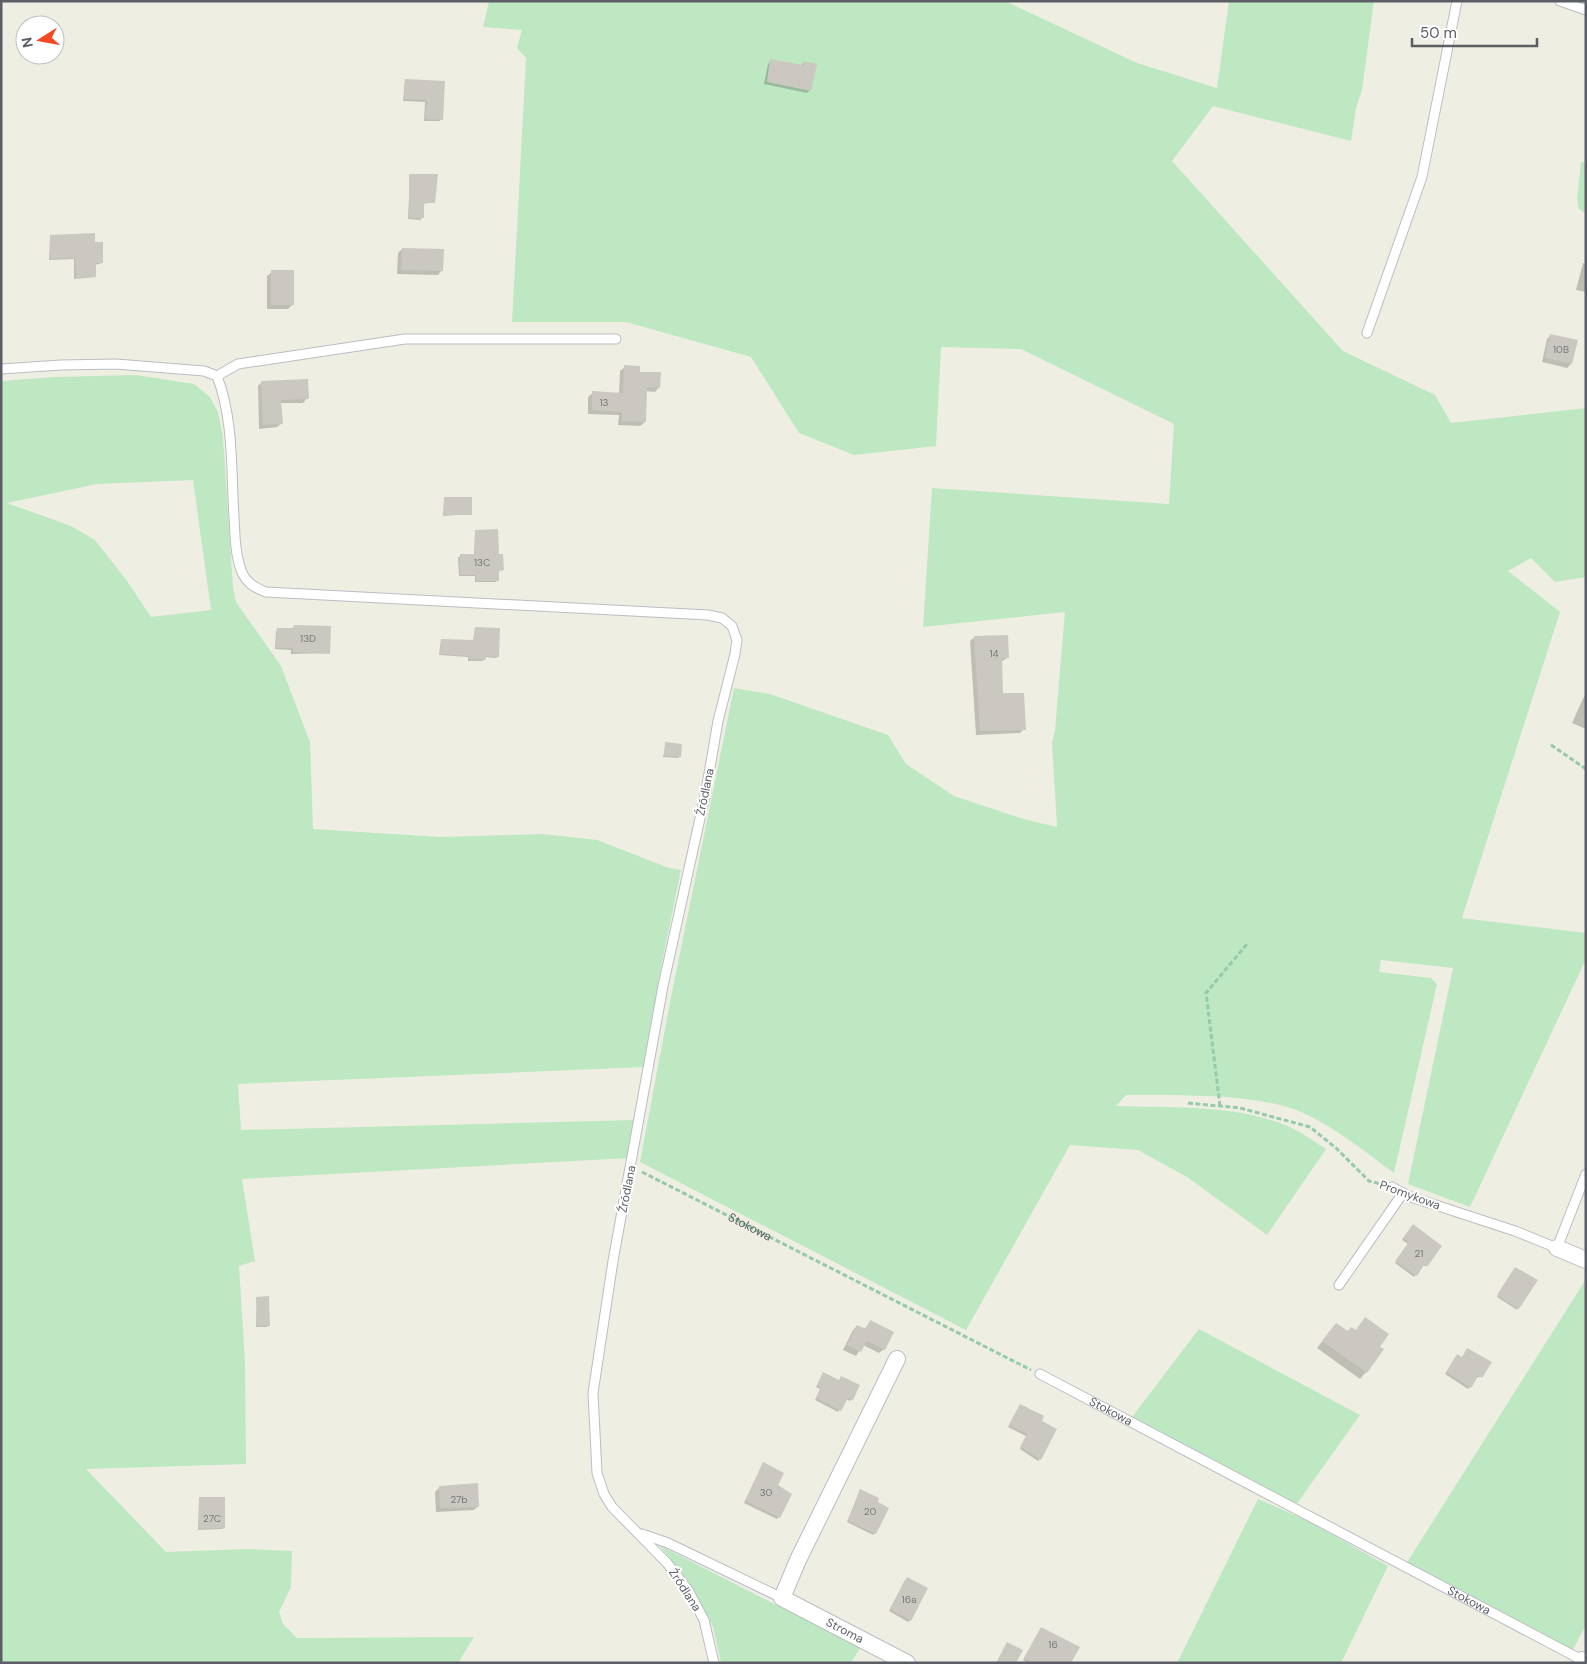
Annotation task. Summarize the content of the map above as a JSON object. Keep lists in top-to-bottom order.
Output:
{
  "streets": {
    "street": ["Promykowa", "Stroma"],
    "lane": ["Źródlana", "Stokowa"]
  },
  "crossings": [
    ["Źródlana", "Stokowa"]
  ],
  "house_numbers": [
    "10B",
    "13",
    "13C",
    "13D",
    "14",
    "21",
    "30",
    "27b",
    "20",
    "27C",
    "16a",
    "16"
  ],
  "scale_bar": "50 m",
  "north": "left"
}
